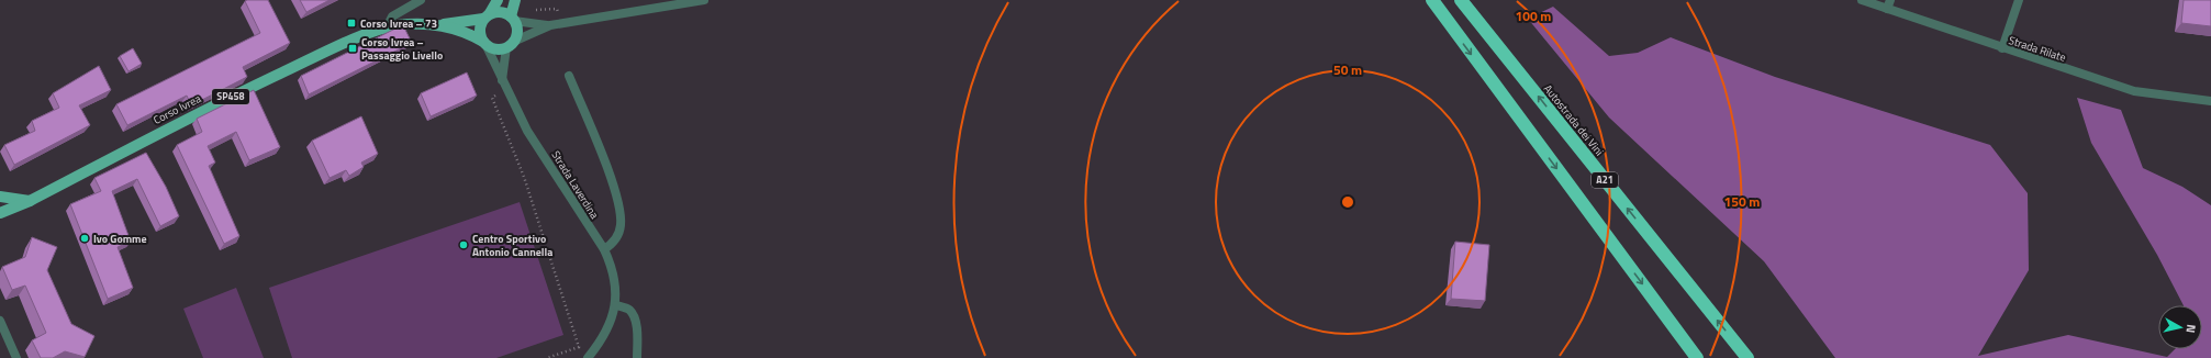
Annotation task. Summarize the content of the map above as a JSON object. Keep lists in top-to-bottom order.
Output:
{
  "streets": {
    "highway": ["Autostrada dei Vini", "A21"],
    "main road": ["SP458", "Corso Ivrea"],
    "street": ["Strada Rilate", "Strada Laverdina"]
  },
  "crossings": [
    ["Corso Ivrea", "Strada Laverdina"]
  ],
  "places": {
    "transit": ["Corso Ivrea – 73", "Corso Ivrea – Passaggio Livello"],
    "other": ["Ivo Gomme", "Centro Sportivo Antonio Cannella"]
  },
  "north": "right",
  "rings": ["100 m", "50 m", "150 m"]
}
